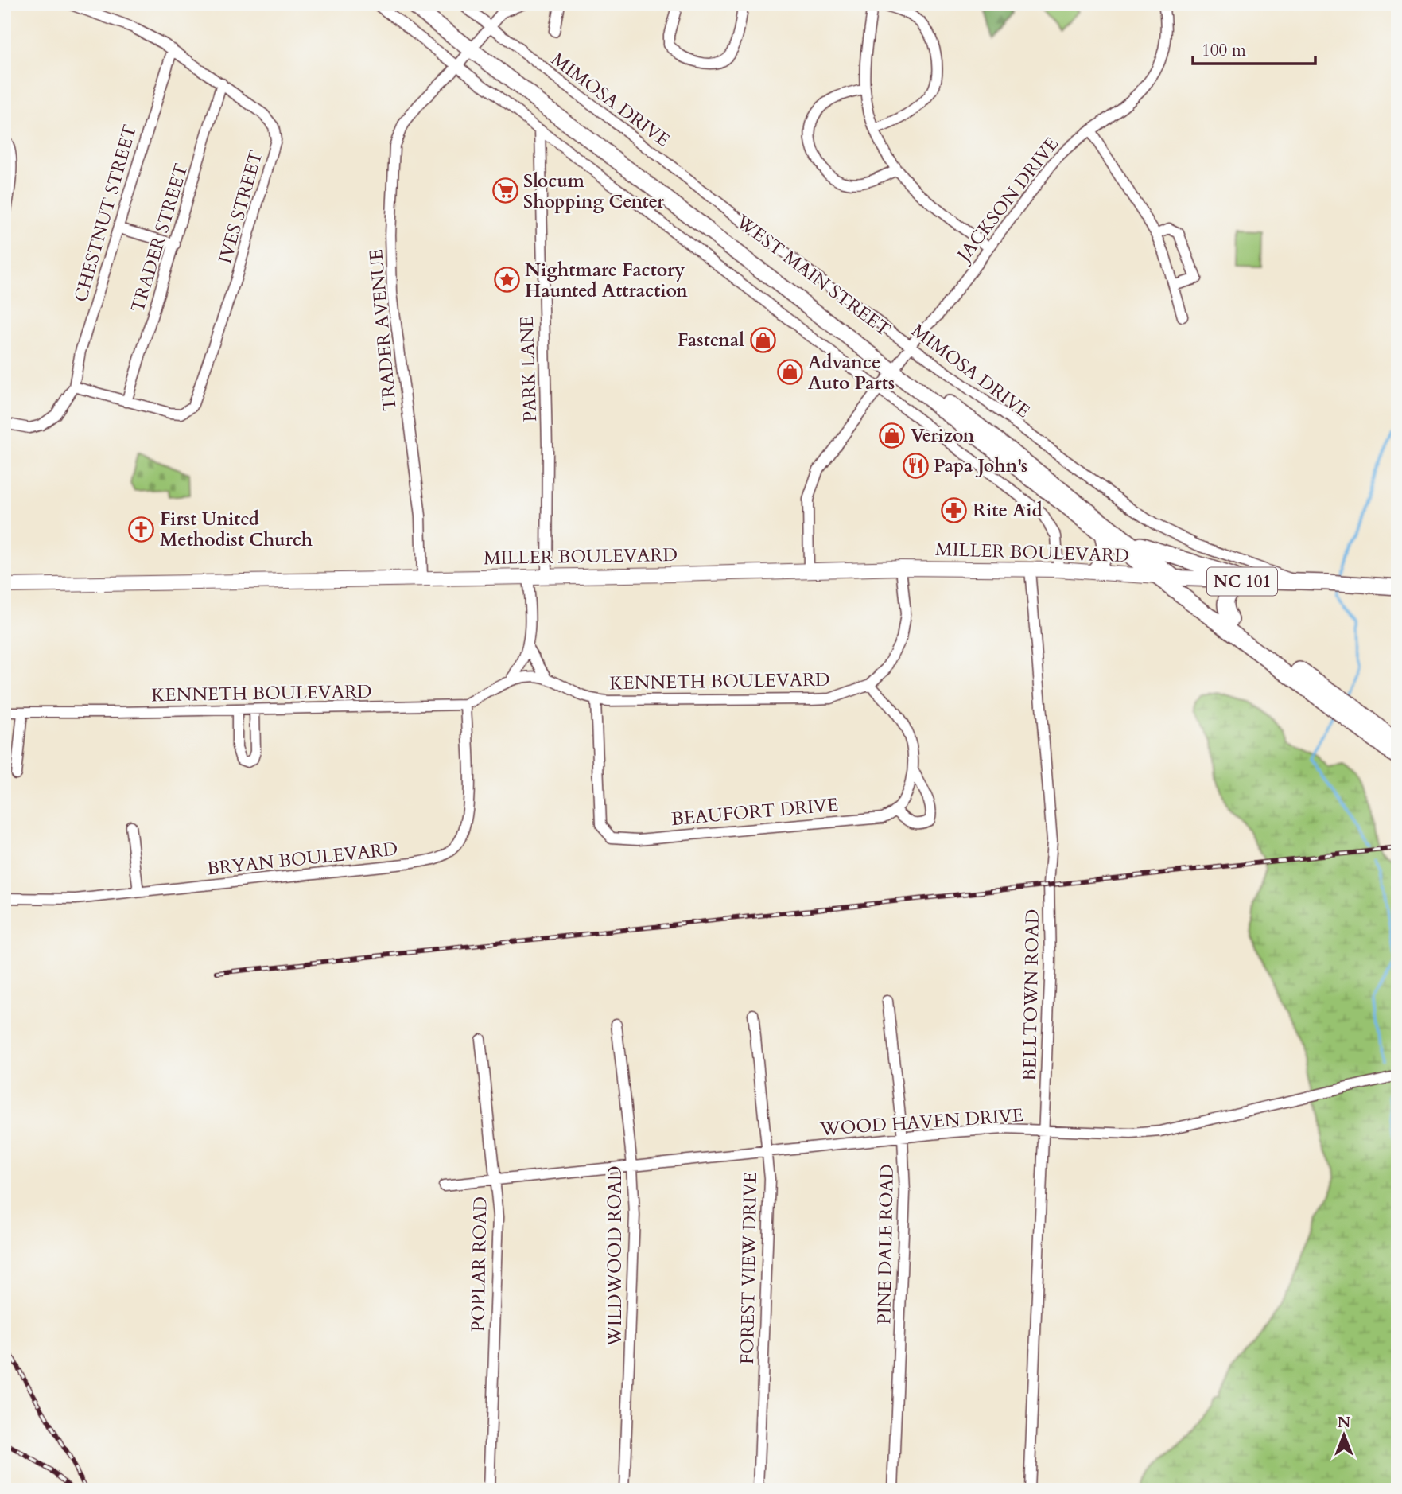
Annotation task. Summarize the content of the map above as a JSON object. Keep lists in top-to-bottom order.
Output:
{
  "streets": {
    "main road": ["WEST MAIN STREET", "NC 101"],
    "street": [
      "MIMOSA DRIVE",
      "JACKSON DRIVE",
      "IVES STREET",
      "CHESTNUT STREET",
      "TRADER STREET",
      "TRADER AVENUE",
      "PARK LANE",
      "MILLER BOULEVARD",
      "KENNETH BOULEVARD",
      "BEAUFORT DRIVE",
      "BRYAN BOULEVARD",
      "BELLTOWN ROAD",
      "WOOD HAVEN DRIVE",
      "PINE DALE ROAD",
      "WILDWOOD ROAD",
      "POPLAR ROAD",
      "FOREST VIEW DRIVE"
    ]
  },
  "crossings": [
    ["MIMOSA DRIVE", "JACKSON DRIVE"],
    ["MIMOSA DRIVE", "TRADER AVENUE"],
    ["MIMOSA DRIVE", "NC 101"],
    ["JACKSON DRIVE", "WEST MAIN STREET"],
    ["JACKSON DRIVE", "MILLER BOULEVARD"],
    ["IVES STREET", "CHESTNUT STREET"],
    ["IVES STREET", "TRADER STREET"],
    ["WEST MAIN STREET", "TRADER AVENUE"],
    ["WEST MAIN STREET", "MILLER BOULEVARD"],
    ["WEST MAIN STREET", "NC 101"],
    ["TRADER AVENUE", "MILLER BOULEVARD"],
    ["PARK LANE", "MILLER BOULEVARD"],
    ["MILLER BOULEVARD", "NC 101"],
    ["MILLER BOULEVARD", "KENNETH BOULEVARD"],
    ["MILLER BOULEVARD", "BELLTOWN ROAD"],
    ["KENNETH BOULEVARD", "BEAUFORT DRIVE"],
    ["KENNETH BOULEVARD", "BRYAN BOULEVARD"],
    ["BELLTOWN ROAD", "WOOD HAVEN DRIVE"],
    ["WOOD HAVEN DRIVE", "PINE DALE ROAD"],
    ["WOOD HAVEN DRIVE", "WILDWOOD ROAD"],
    ["WOOD HAVEN DRIVE", "POPLAR ROAD"],
    ["WOOD HAVEN DRIVE", "FOREST VIEW DRIVE"]
  ],
  "places": {
    "supermarket": ["Slocum Shopping Center"],
    "place": ["Nightmare Factory Haunted Attraction"],
    "shop": ["Fastenal", "Advance Auto Parts", "Verizon"],
    "restaurant": ["Papa John's"],
    "pharmacy": ["Rite Aid"],
    "church": ["First United Methodist Church"]
  },
  "scale_bar": "100 m",
  "north": "top"
}
